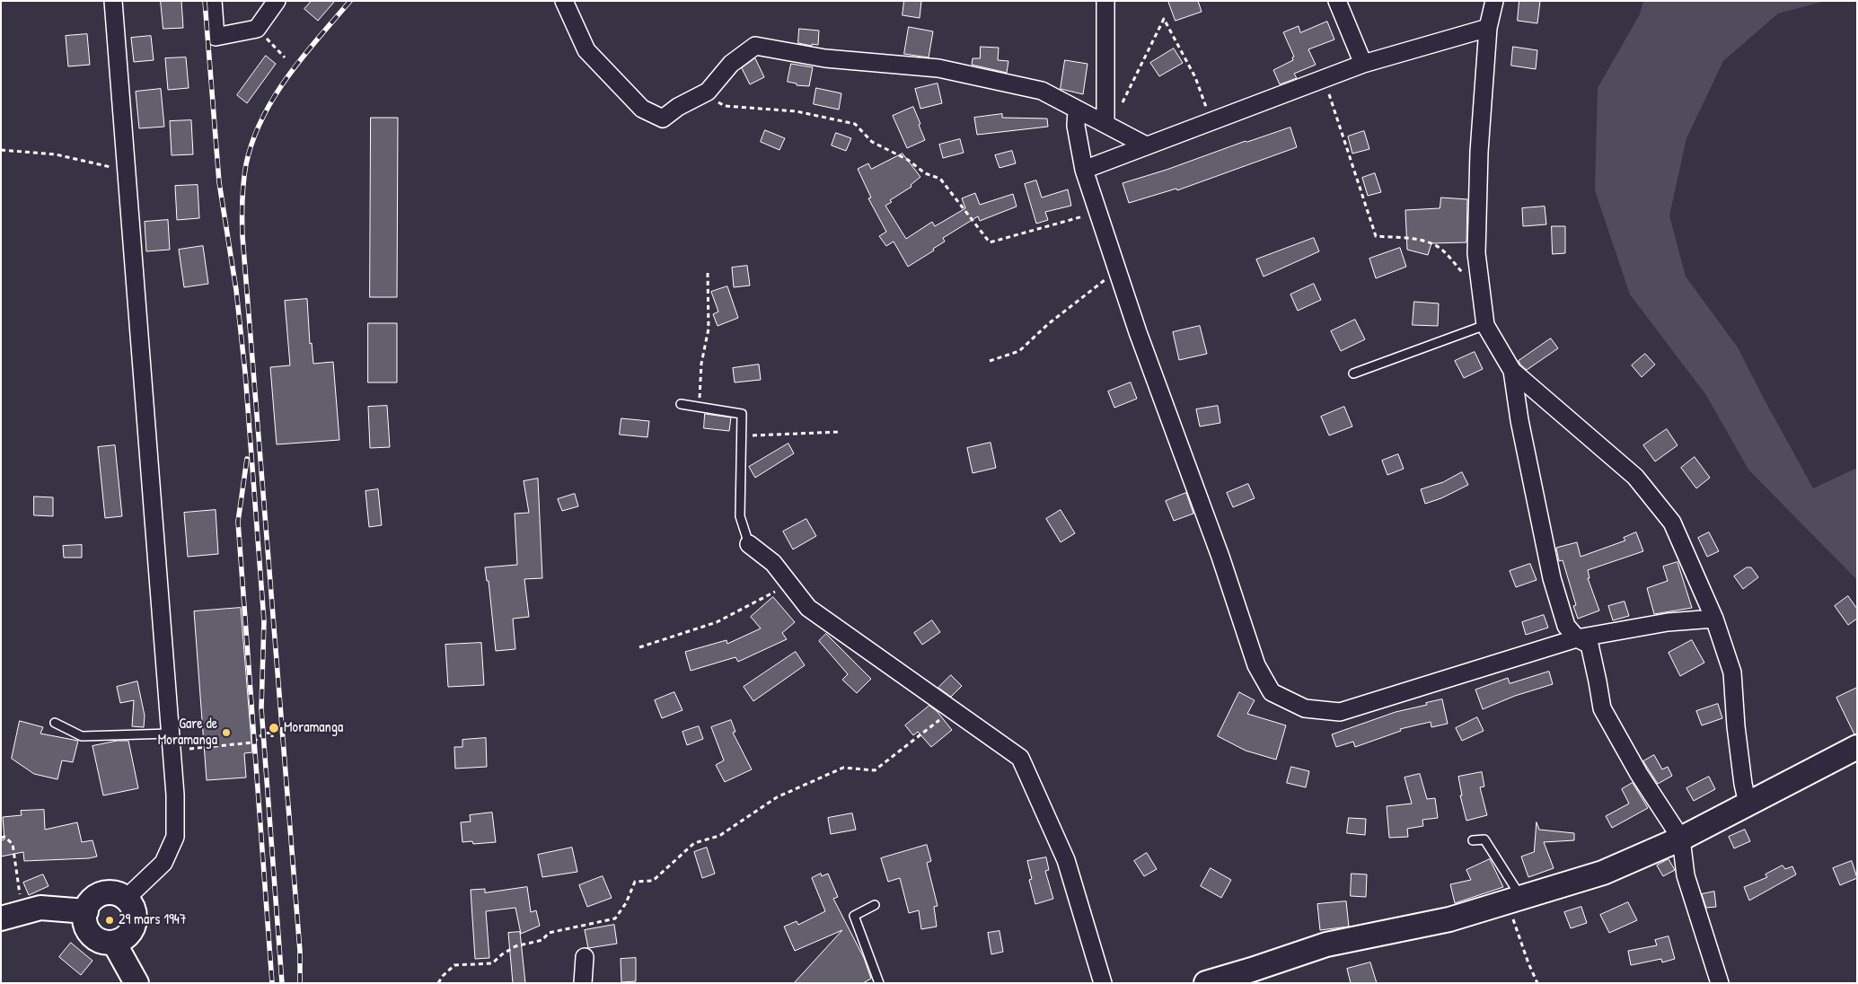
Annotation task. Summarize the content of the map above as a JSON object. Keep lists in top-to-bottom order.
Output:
{
  "places": ["Moramanga", "Gare de Moramanga", "29 mars 1947"]
}
